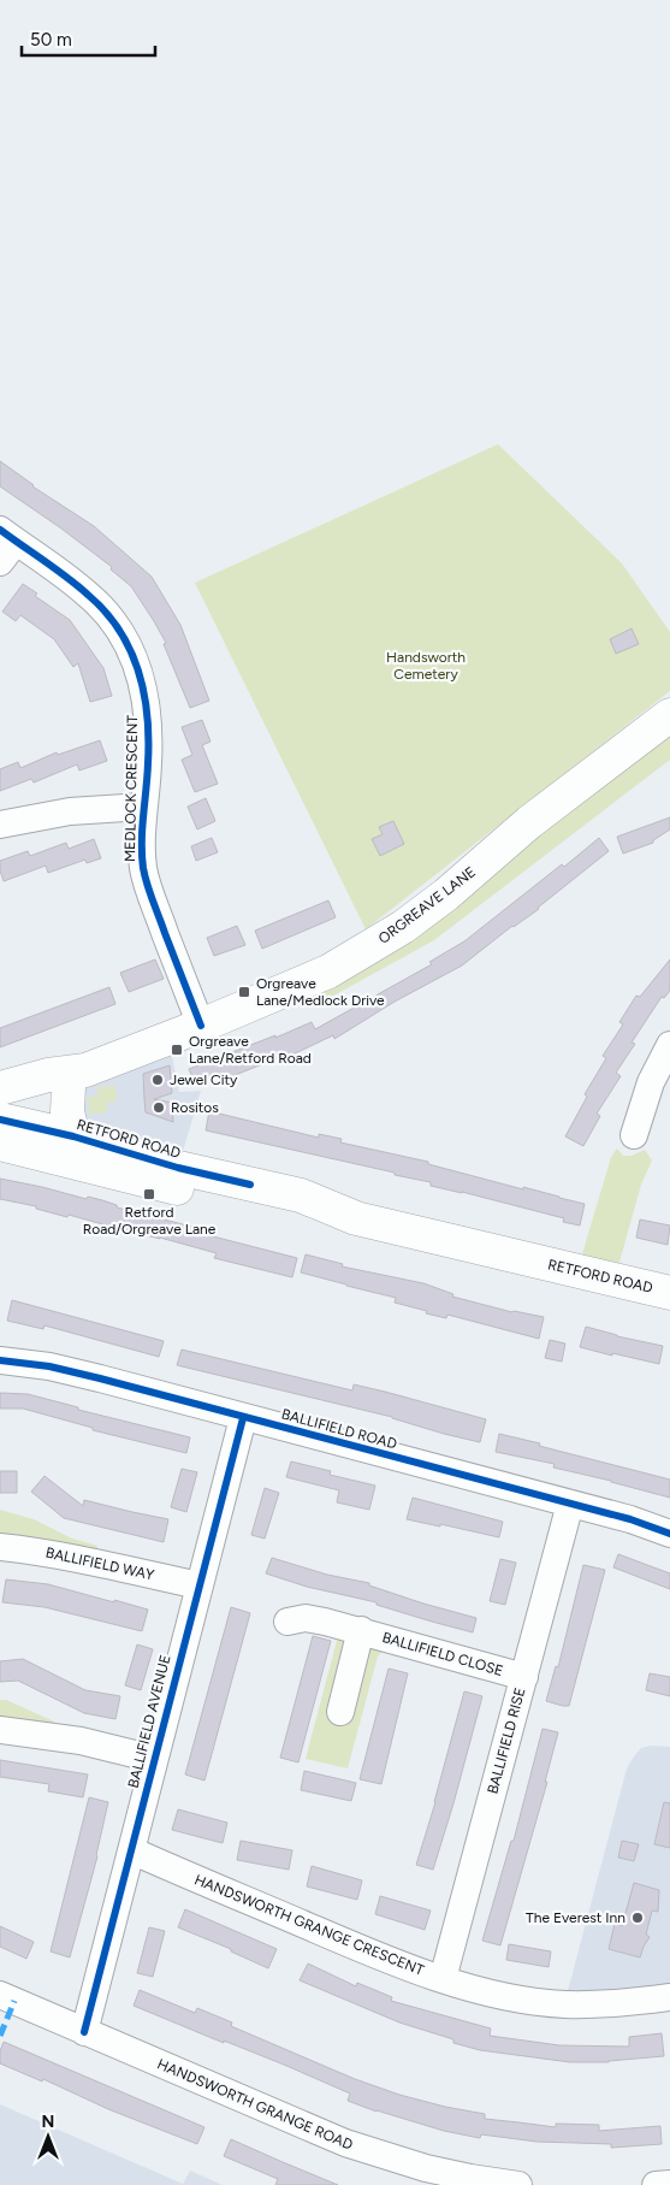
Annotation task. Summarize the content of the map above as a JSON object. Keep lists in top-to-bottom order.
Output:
{
  "streets": {
    "main road": ["ORGREAVE LANE", "RETFORD ROAD"],
    "street": [
      "MEDLOCK CRESCENT",
      "BALLIFIELD ROAD",
      "BALLIFIELD WAY",
      "BALLIFIELD CLOSE",
      "BALLIFIELD AVENUE",
      "BALLIFIELD RISE",
      "HANDSWORTH GRANGE CRESCENT",
      "HANDSWORTH GRANGE ROAD"
    ]
  },
  "crossings": [
    ["MEDLOCK CRESCENT", "ORGREAVE LANE"],
    ["ORGREAVE LANE", "RETFORD ROAD"],
    ["BALLIFIELD ROAD", "BALLIFIELD AVENUE"],
    ["BALLIFIELD ROAD", "BALLIFIELD RISE"],
    ["BALLIFIELD WAY", "BALLIFIELD AVENUE"],
    ["BALLIFIELD CLOSE", "BALLIFIELD RISE"],
    ["BALLIFIELD AVENUE", "HANDSWORTH GRANGE CRESCENT"],
    ["BALLIFIELD AVENUE", "HANDSWORTH GRANGE ROAD"],
    ["BALLIFIELD RISE", "HANDSWORTH GRANGE CRESCENT"]
  ],
  "parks": ["Handsworth Cemetery"],
  "places": {
    "transit": ["Orgreave Lane/Medlock Drive", "Orgreave Lane/Retford Road", "Retford Road/Orgreave Lane"],
    "other": ["Jewel City", "Rositos", "The Everest Inn"]
  },
  "scale_bar": "50 m",
  "north": "top"
}
